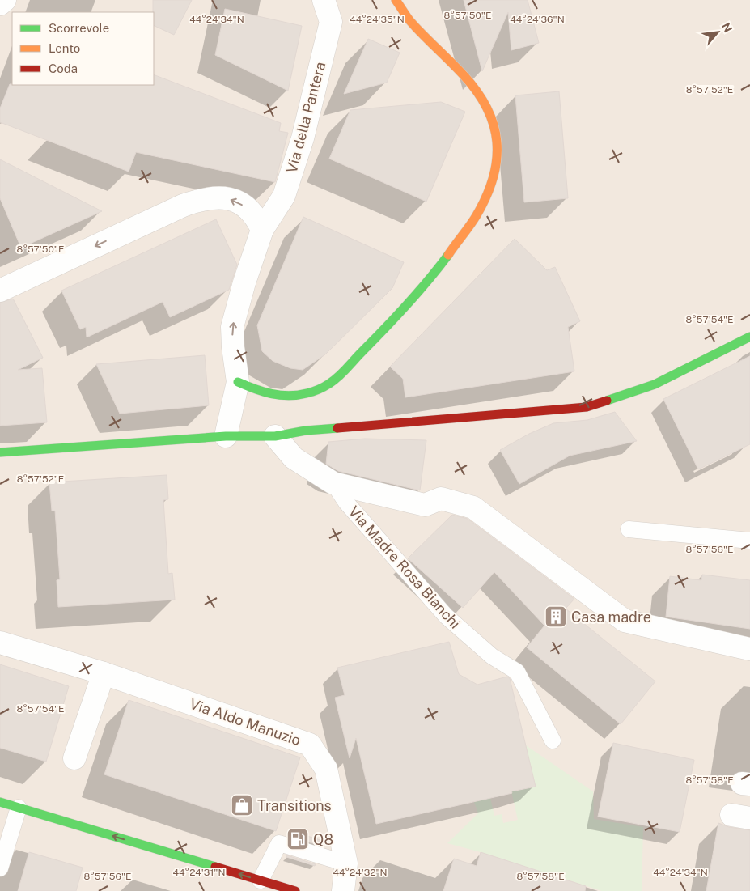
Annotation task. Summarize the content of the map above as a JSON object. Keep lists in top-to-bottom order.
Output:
{
  "streets": {
    "street": ["Via della Pantera", "Via Madre Rosa Bianchi", "Via Aldo Manuzio"]
  },
  "one_way": ["Via della Pantera"],
  "places": {
    "building": ["Casa madre"],
    "shop": ["Transitions"],
    "fuel station": ["Q8"]
  },
  "legend": ["Scorrevole", "Lento", "Coda"],
  "north": "top right",
  "coordinates": [
    "8°57'50\"E",
    "44°24'34\"N",
    "44°24'35\"N",
    "44°24'36\"N",
    "8°57'52\"E",
    "8°57'54\"E",
    "8°57'56\"E",
    "8°57'58\"E",
    "44°24'31\"N",
    "44°24'32\"N"
  ]
}
